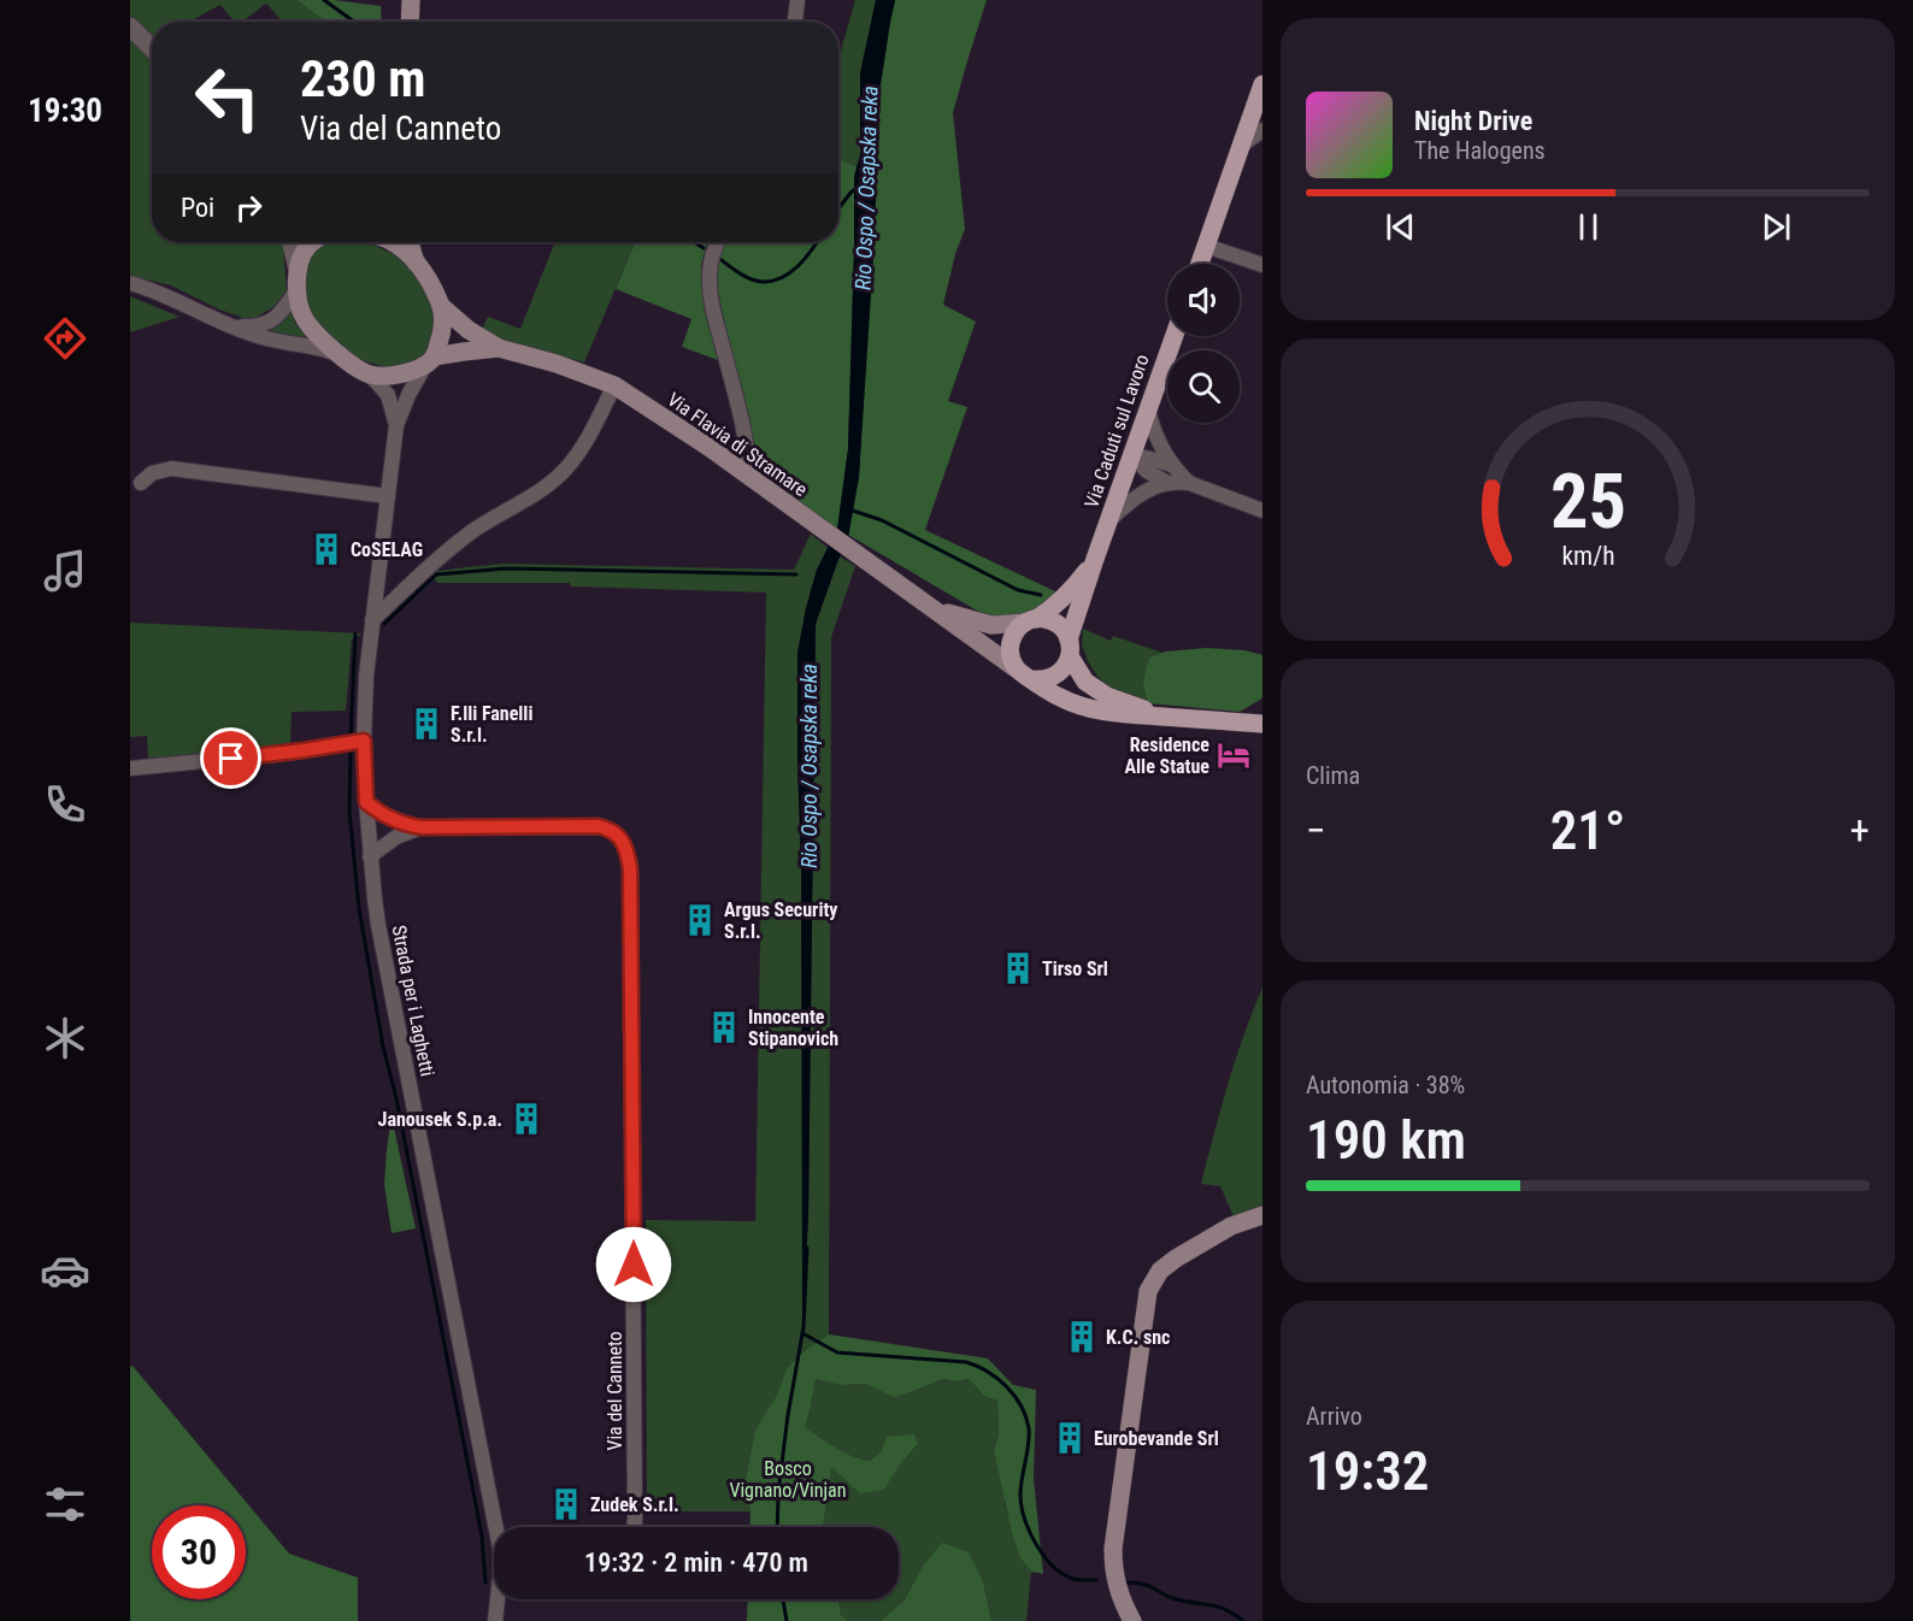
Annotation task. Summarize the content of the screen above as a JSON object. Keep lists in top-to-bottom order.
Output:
{
  "streets": {
    "main road": ["Via Caduti sul Lavoro", "Via Flavia di Stramare"],
    "street": ["Strada per i Laghetti", "Via del Canneto"]
  },
  "crossings": [
    ["Via Caduti sul Lavoro", "Via Flavia di Stramare"],
    ["Via Flavia di Stramare", "Strada per i Laghetti"],
    ["Strada per i Laghetti", "Via del Canneto"]
  ],
  "water": ["Rio Ospo / Osapska reka"],
  "parks": ["Bosco Vignano/Vinjan"],
  "places": {
    "building": [
      "CoSELAG",
      "F.lli Fanelli S.r.l.",
      "Argus Security S.r.l.",
      "Tirso Srl",
      "Innocente Stipanovich",
      "Janousek S.p.a.",
      "K.C. snc",
      "Eurobevande Srl",
      "Zudek S.r.l."
    ],
    "hotel": ["Residence Alle Statue"]
  },
  "page": {
    "tabs": "19:30",
    "turn": ["230 m", "Via del Canneto"],
    "song": ["Night Drive", "The Halogens"],
    "then": "Poi",
    "tile": [
      "Clima",
      ["Autonomia · 38%", "190 km"],
      ["Arrivo", "19:32"]
    ],
    "heat": ["−", "21°", "+"],
    "limit": "30",
    "trip": "19:32 · 2 min · 470 m",
    "gauge": ["25", "km/h"]
  }
}
